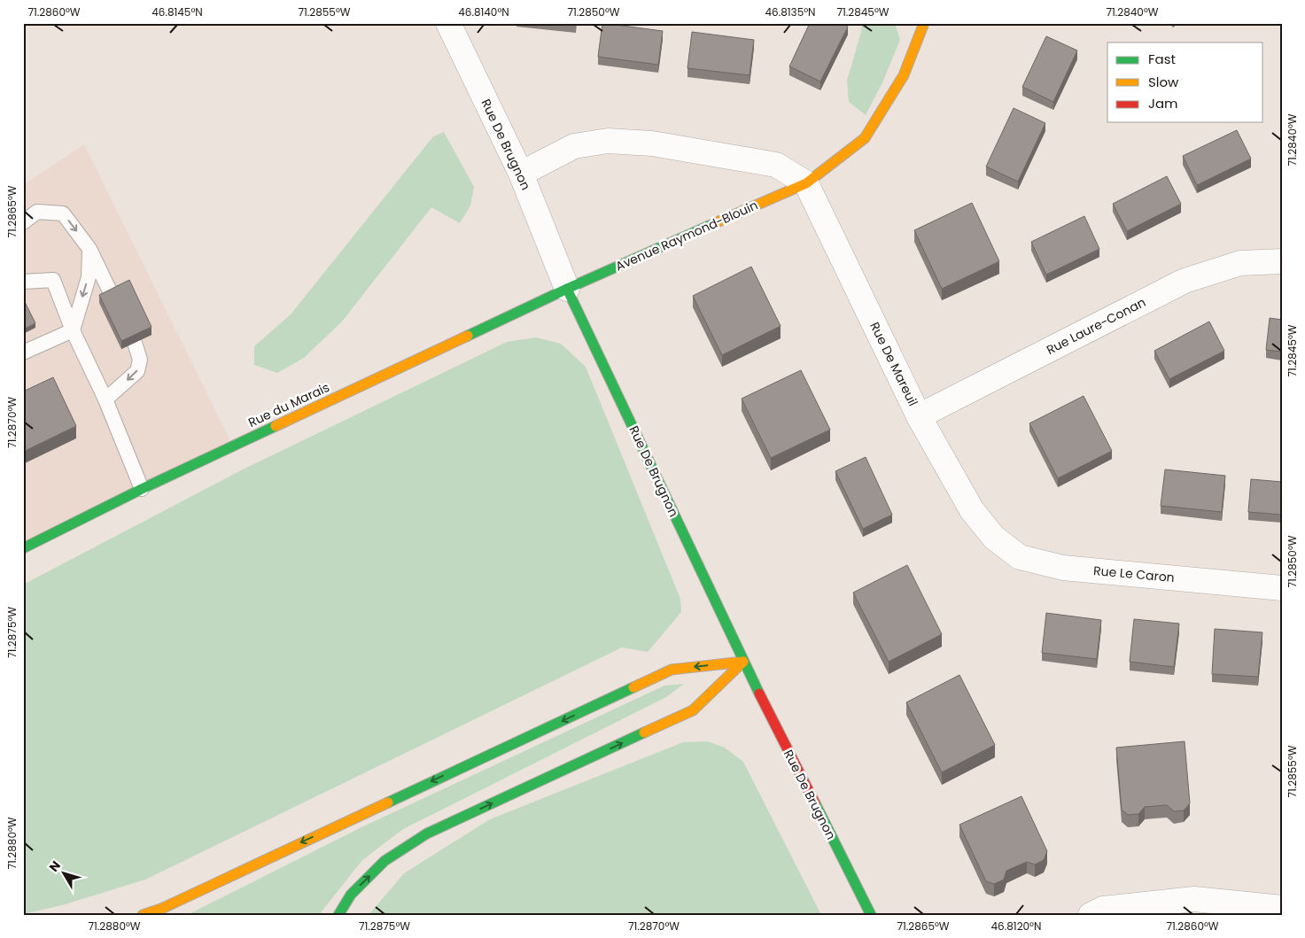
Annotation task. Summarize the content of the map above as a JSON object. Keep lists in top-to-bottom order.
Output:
{
  "streets": {
    "main road": ["Rue De Brugnon", "Avenue Raymond-Blouin", "Rue du Marais"],
    "street": ["Rue Laure-Conan", "Rue De Mareuil", "Rue Le Caron"]
  },
  "crossings": [
    ["Rue De Brugnon", "Avenue Raymond-Blouin"],
    ["Rue De Brugnon", "Rue du Marais"],
    ["Avenue Raymond-Blouin", "Rue De Mareuil"],
    ["Avenue Raymond-Blouin", "Rue du Marais"],
    ["Rue Laure-Conan", "Rue De Mareuil"],
    ["Rue De Mareuil", "Rue Le Caron"]
  ],
  "legend": ["Fast", "Slow", "Jam"],
  "north": "top left",
  "coordinates": [
    "71.2860°W",
    "46.8145°N",
    "71.2855°W",
    "46.8140°N",
    "71.2850°W",
    "46.8135°N",
    "71.2845°W",
    "71.2840°W",
    "71.2865°W",
    "71.2870°W",
    "71.2875°W",
    "71.2880°W",
    "46.8120°N"
  ]
}
